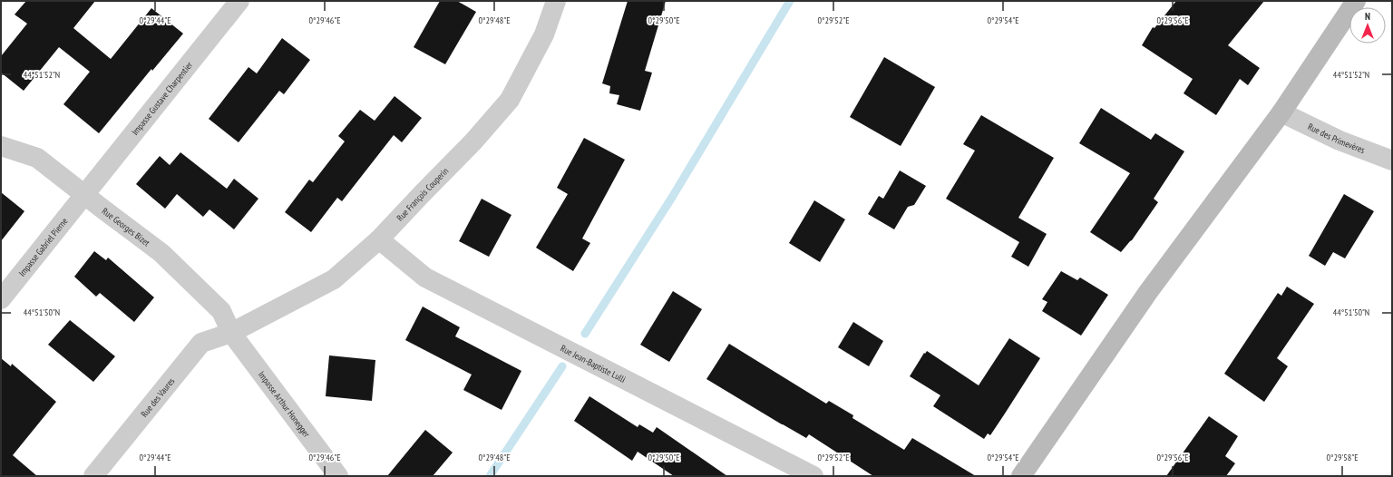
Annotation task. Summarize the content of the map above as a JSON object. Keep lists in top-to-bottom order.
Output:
{
  "streets": {
    "street": [
      "Impasse Gustave Charpentier",
      "Rue des Primevères",
      "Rue François Couperin",
      "Rue Georges Bizet",
      "Impasse Gabriel Pierne",
      "Rue Jean-Baptiste Lulli",
      "Rue des Vaures",
      "Impasse Arthur Honegger"
    ]
  },
  "crossings": [
    ["Impasse Gustave Charpentier", "Rue Georges Bizet"],
    ["Impasse Gustave Charpentier", "Impasse Gabriel Pierne"],
    ["Rue François Couperin", "Rue Georges Bizet"],
    ["Rue François Couperin", "Rue Jean-Baptiste Lulli"],
    ["Rue François Couperin", "Rue des Vaures"],
    ["Rue François Couperin", "Impasse Arthur Honegger"],
    ["Rue Georges Bizet", "Impasse Gabriel Pierne"],
    ["Rue Georges Bizet", "Rue des Vaures"],
    ["Rue Georges Bizet", "Impasse Arthur Honegger"],
    ["Rue des Vaures", "Impasse Arthur Honegger"]
  ],
  "north": "top",
  "coordinates": [
    "0°29'44\"E",
    "0°29'46\"E",
    "0°29'48\"E",
    "0°29'50\"E",
    "0°29'52\"E",
    "0°29'54\"E",
    "0°29'56\"E",
    "44°51'52\"N",
    "44°51'50\"N",
    "0°29'58\"E"
  ]
}
